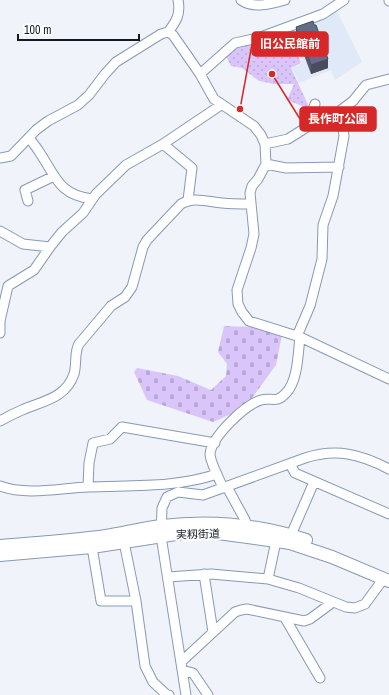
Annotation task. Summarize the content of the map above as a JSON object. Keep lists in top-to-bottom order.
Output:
{
  "streets": {
    "main road": ["実籾街道"]
  },
  "places": ["長作町公園", "旧公民館前"],
  "scale_bar": "100 m"
}
